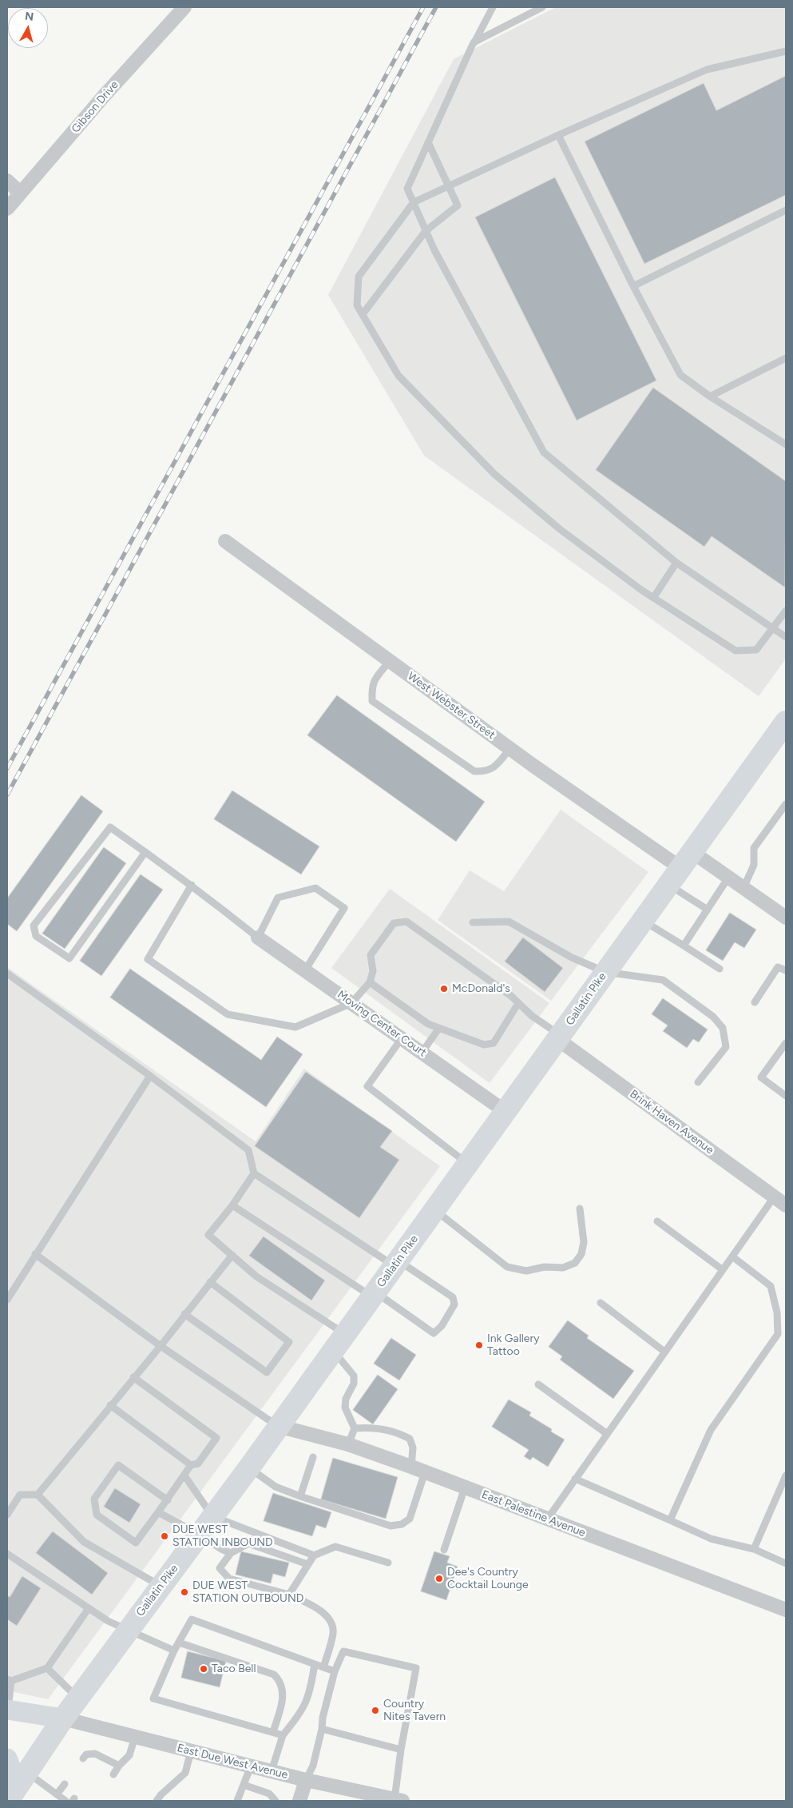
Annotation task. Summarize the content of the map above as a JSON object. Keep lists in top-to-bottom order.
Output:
{
  "streets": {
    "main road": ["Gallatin Pike"],
    "street": [
      "Gibson Drive",
      "West Webster Street",
      "Moving Center Court",
      "Brink Haven Avenue",
      "East Palestine Avenue",
      "East Due West Avenue"
    ]
  },
  "crossings": [
    ["West Webster Street", "Gallatin Pike"],
    ["Gallatin Pike", "Moving Center Court"],
    ["Gallatin Pike", "Brink Haven Avenue"],
    ["Gallatin Pike", "East Palestine Avenue"],
    ["Gallatin Pike", "East Due West Avenue"]
  ],
  "places": [
    "McDonald's",
    "Ink Gallery Tattoo",
    "DUE WEST STATION INBOUND",
    "Dee's Country Cocktail Lounge",
    "DUE WEST STATION OUTBOUND",
    "Taco Bell",
    "Country Nites Tavern"
  ],
  "north": "top"
}
